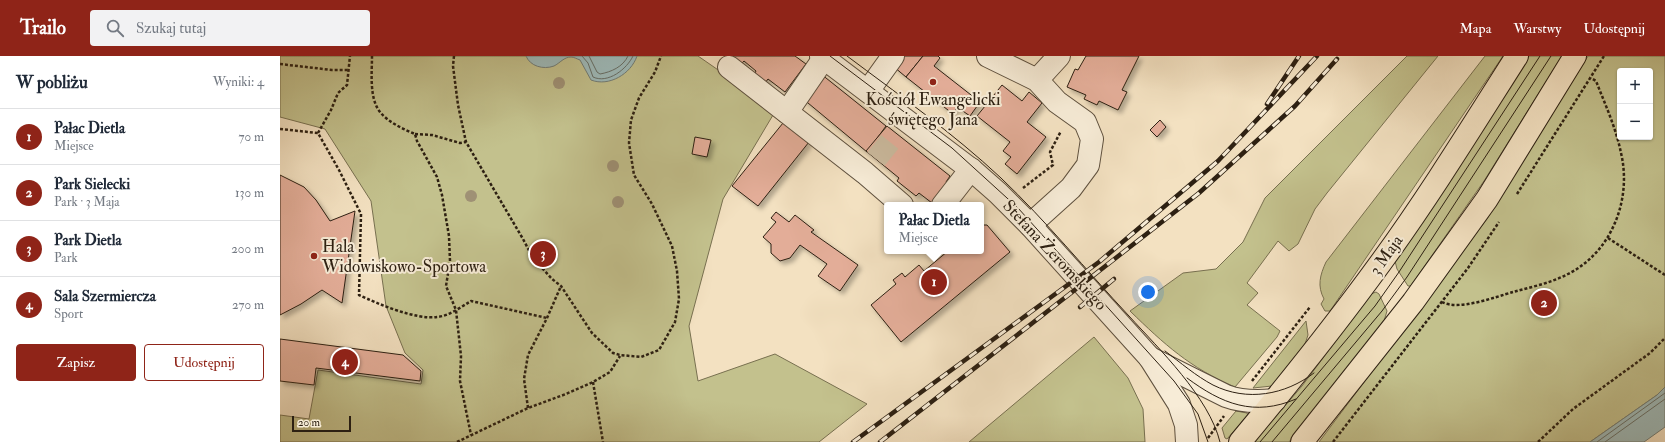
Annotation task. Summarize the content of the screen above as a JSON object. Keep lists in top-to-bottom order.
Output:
{
  "streets": {
    "main road": ["3 Maja"],
    "street": ["Stefana Żeromskiego"]
  },
  "crossings": [
    ["Stefana Żeromskiego", "3 Maja"]
  ],
  "places": ["Kościół Ewangelicki świętego Jana", "Hala Widowiskowo-Sportowa"],
  "scale_bar": "20 m",
  "page": {
    "header": "Trailo",
    "search": "Szukaj tutaj",
    "nav": ["Mapa", "Warstwy", "Udostępnij"],
    "heading": ["W pobliżu", "Wyniki: 4"],
    "map_buttons": ["+", "−"],
    "list": [
      {
        "mark": "1",
        "name": "Pałac Dietla",
        "note": "Miejsce",
        "value": "70 m"
      },
      {
        "mark": "2",
        "name": "Park Sielecki",
        "note": "Park · 3 Maja",
        "value": "130 m"
      },
      {
        "mark": "3",
        "name": "Park Dietla",
        "note": "Park",
        "value": "200 m"
      },
      {
        "mark": "4",
        "name": "Sala Szermiercza",
        "note": "Sport",
        "value": "270 m"
      }
    ],
    "popup": ["Pałac Dietla", "Miejsce"],
    "pins": [
      "3",
      "1",
      "2",
      "4"
    ],
    "buttons": ["Zapisz", "Udostępnij"],
    "scale": "20 m"
  }
}
